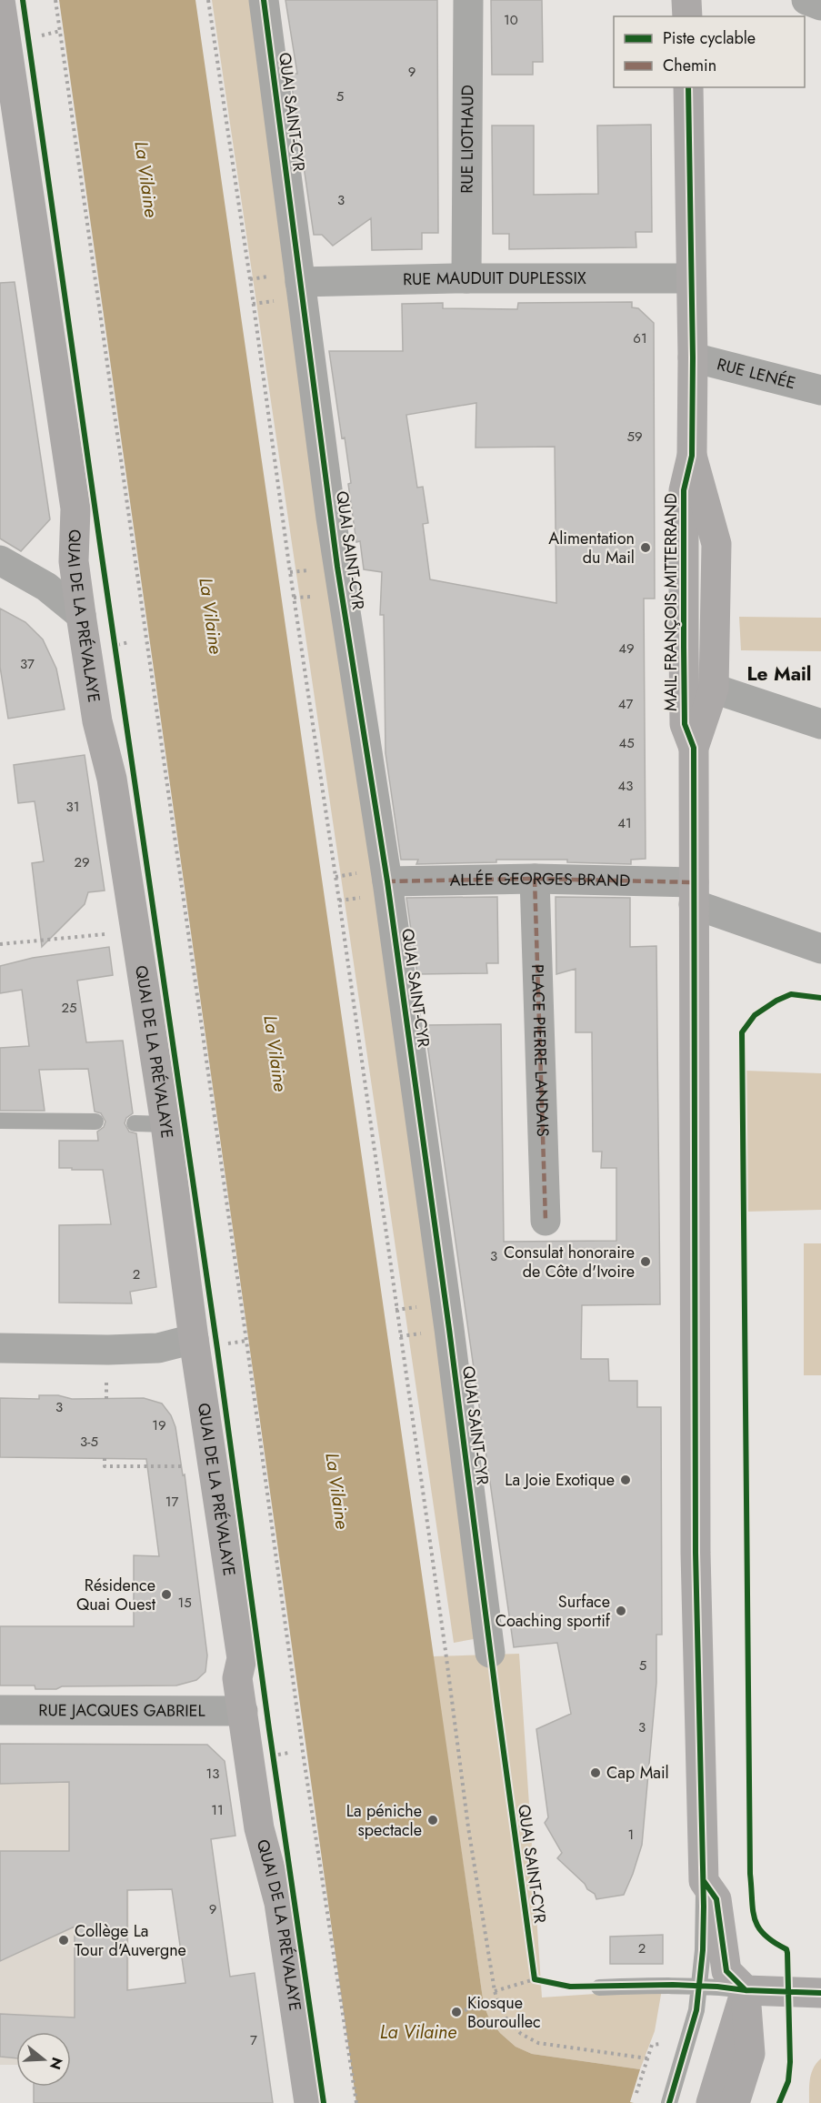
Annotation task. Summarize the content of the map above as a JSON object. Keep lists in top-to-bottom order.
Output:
{
  "streets": {
    "main road": ["MAIL FRANÇOIS MITTERRAND", "QUAI DE LA PRÉVALAYE"],
    "street": [
      "QUAI SAINT-CYR",
      "RUE LIOTHAUD",
      "RUE MAUDUIT DUPLESSIX",
      "RUE LENÉE",
      "ALLÉE GEORGES BRAND",
      "PLACE PIERRE LANDAIS",
      "RUE JACQUES GABRIEL"
    ]
  },
  "crossings": [
    ["QUAI SAINT-CYR", "RUE MAUDUIT DUPLESSIX"],
    ["QUAI SAINT-CYR", "ALLÉE GEORGES BRAND"],
    ["RUE LIOTHAUD", "RUE MAUDUIT DUPLESSIX"],
    ["QUAI DE LA PRÉVALAYE", "RUE JACQUES GABRIEL"],
    ["ALLÉE GEORGES BRAND", "PLACE PIERRE LANDAIS"]
  ],
  "districts": ["Le Mail"],
  "water": ["La Vilaine"],
  "places": [
    "Alimentation du Mail",
    "Consulat honoraire de Côte d'Ivoire",
    "La Joie Exotique",
    "Résidence Quai Ouest",
    "Surface Coaching sportif",
    "Cap Mail",
    "La péniche spectacle",
    "Collège La Tour d'Auvergne",
    "Kiosque Bouroullec"
  ],
  "house_numbers": [
    "10",
    "9",
    "5",
    "3",
    "61",
    "59",
    "49",
    "37",
    "47",
    "45",
    "43",
    "31",
    "41",
    "29",
    "25",
    "3",
    "2",
    "3",
    "19",
    "3-5",
    "17",
    "15",
    "5",
    "3",
    "13",
    "11",
    "1",
    "9",
    "2",
    "7"
  ],
  "legend": ["Piste cyclable", "Chemin"],
  "north": "right"
}
